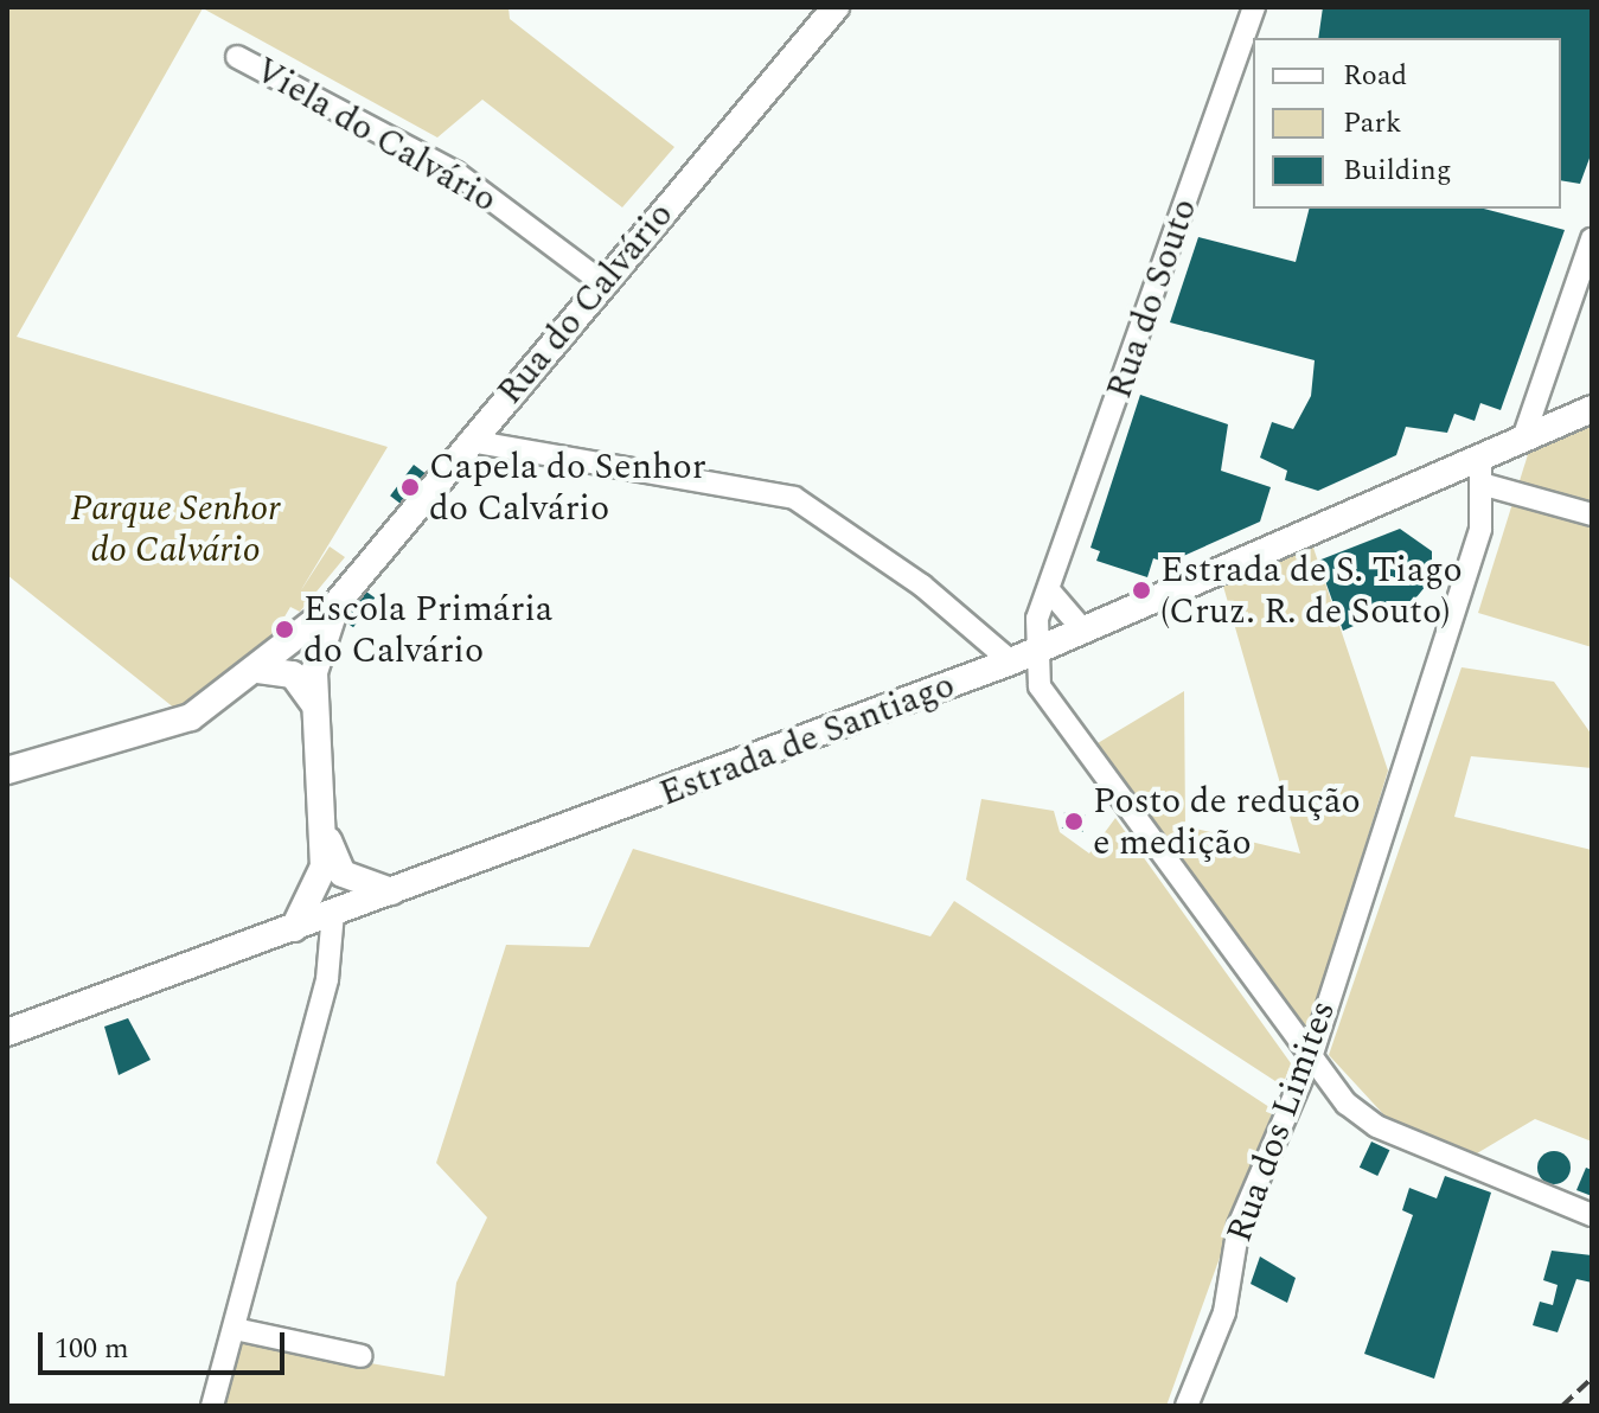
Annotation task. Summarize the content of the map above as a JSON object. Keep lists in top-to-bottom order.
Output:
{
  "streets": {
    "main road": ["Rua do Calvário", "Estrada de Santiago"],
    "street": ["Viela do Calvário", "Rua do Souto", "Rua dos Limites"]
  },
  "crossings": [
    ["Viela do Calvário", "Rua do Calvário"],
    ["Rua do Souto", "Estrada de Santiago"],
    ["Estrada de Santiago", "Rua dos Limites"]
  ],
  "parks": ["Parque Senhor do Calvário"],
  "places": [
    "Capela do Senhor do Calvário",
    "Estrada de S. Tiago (Cruz. R. de Souto)",
    "Escola Primária do Calvário",
    "Posto de redução e medição"
  ],
  "legend": ["Road", "Park", "Building"],
  "scale_bar": "100 m"
}
